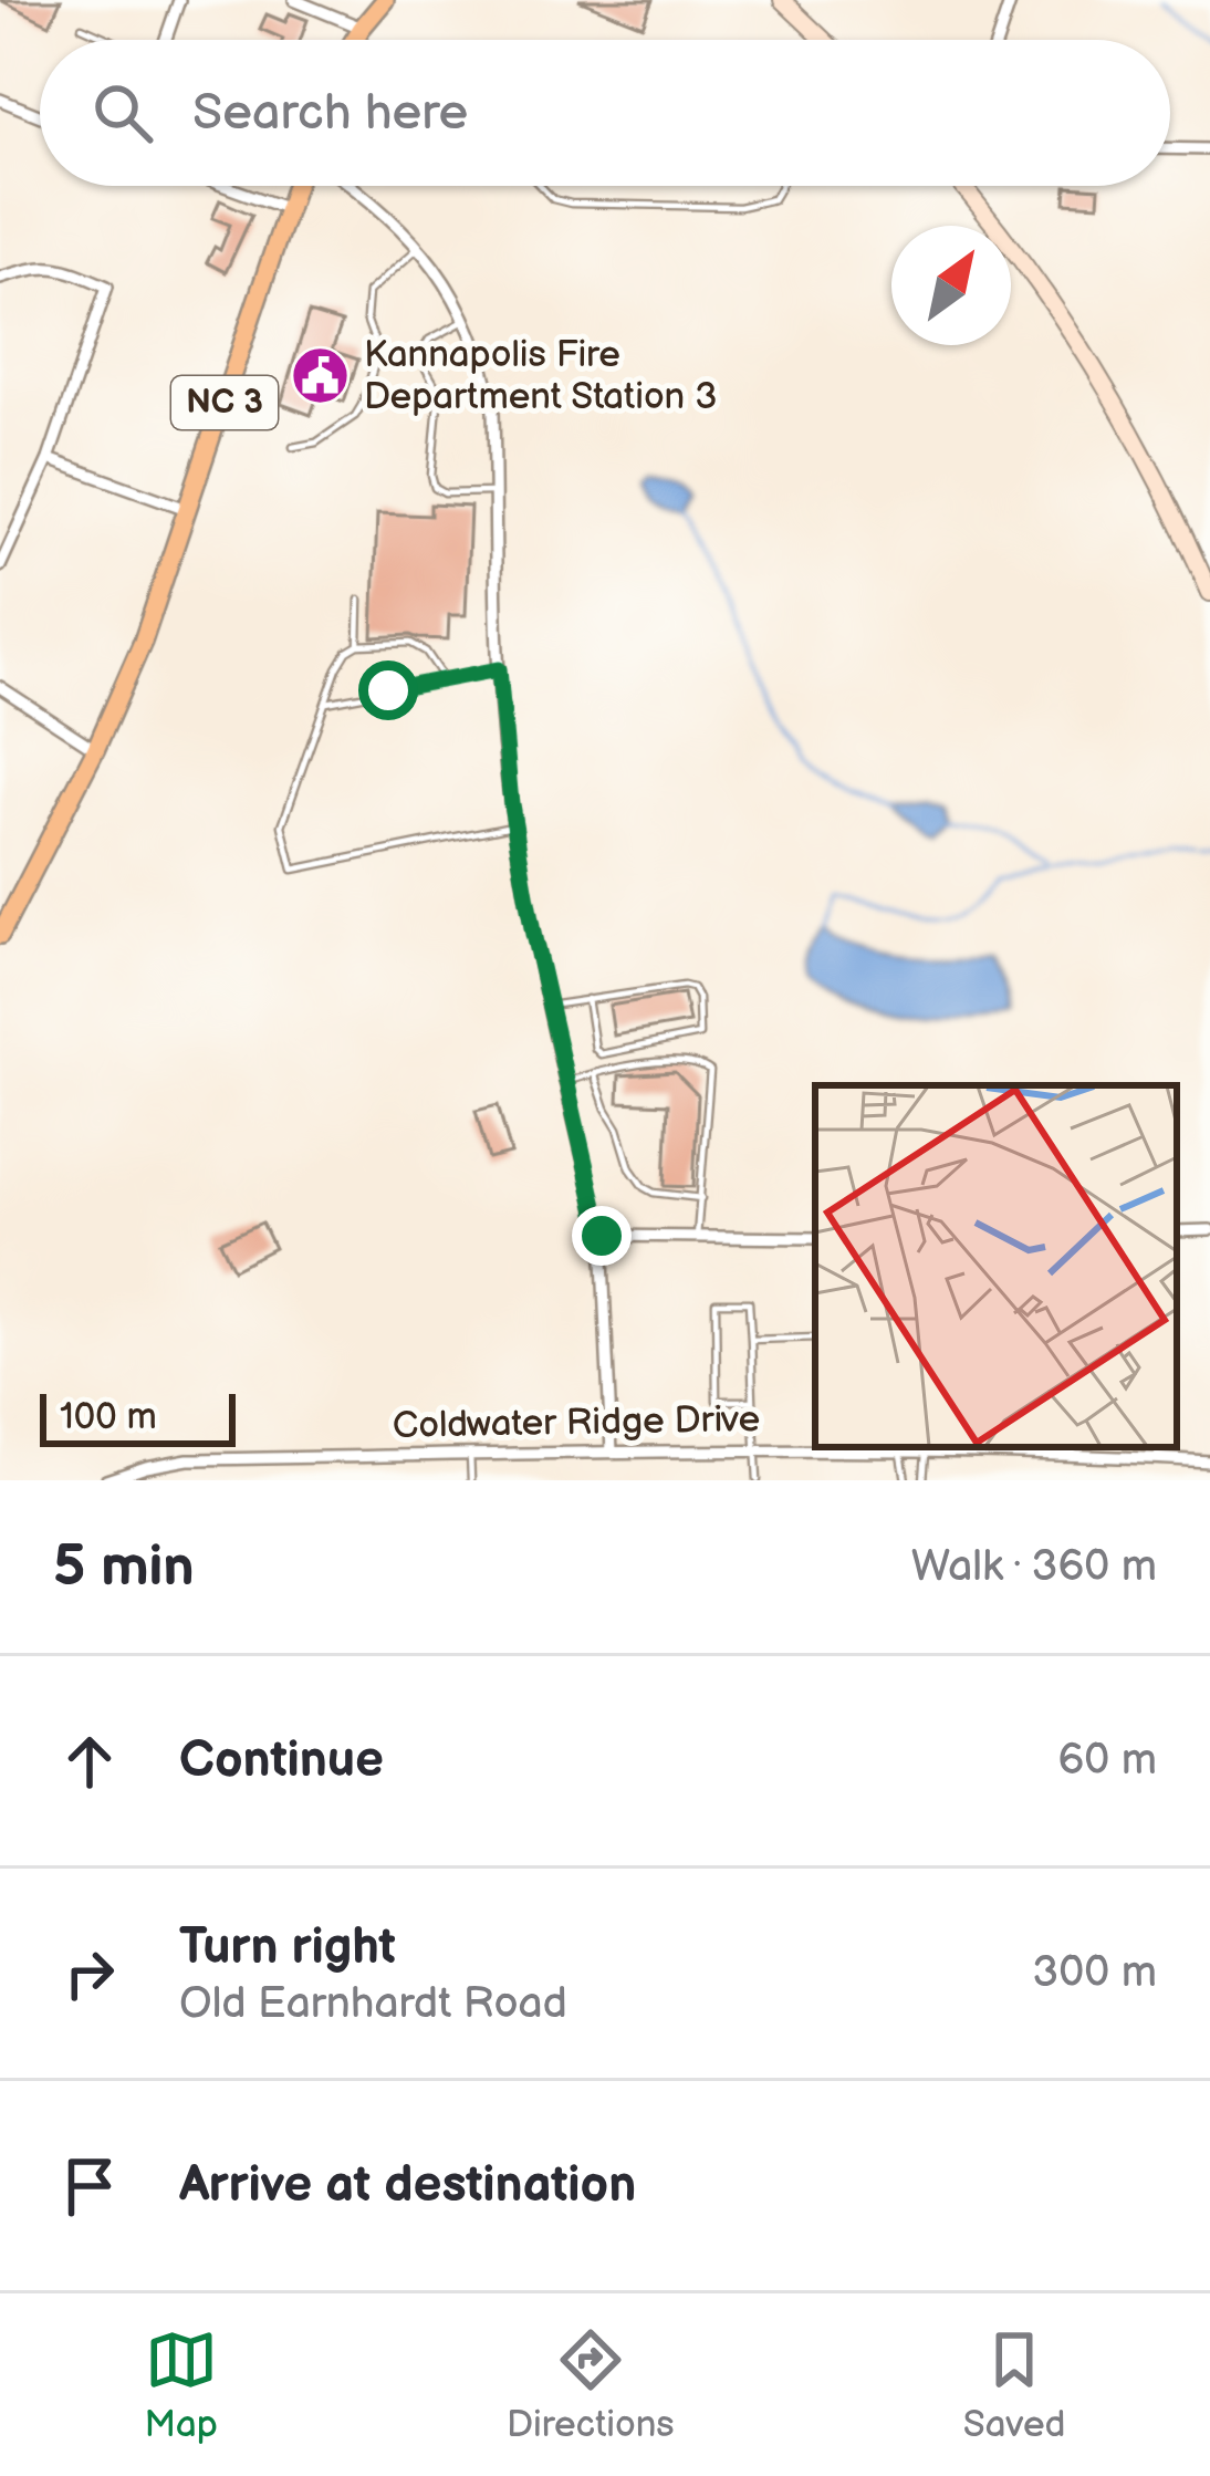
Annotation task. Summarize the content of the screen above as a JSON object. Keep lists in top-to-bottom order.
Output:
{
  "streets": {
    "main road": ["NC 3"],
    "street": ["Coldwater Ridge Drive"]
  },
  "places": {
    "public building": ["Kannapolis Fire Department Station 3"]
  },
  "scale_bar": "100 m",
  "north": "top right",
  "page": {
    "search": "Search here",
    "scale": "100 m",
    "heading": ["5 min", "Walk · 360 m"],
    "list": [
      ["Continue", "60 m"],
      ["Turn right", "Old Earnhardt Road", "300 m"],
      "Arrive at destination"
    ],
    "nav": ["Map", "Directions", "Saved"]
  }
}
